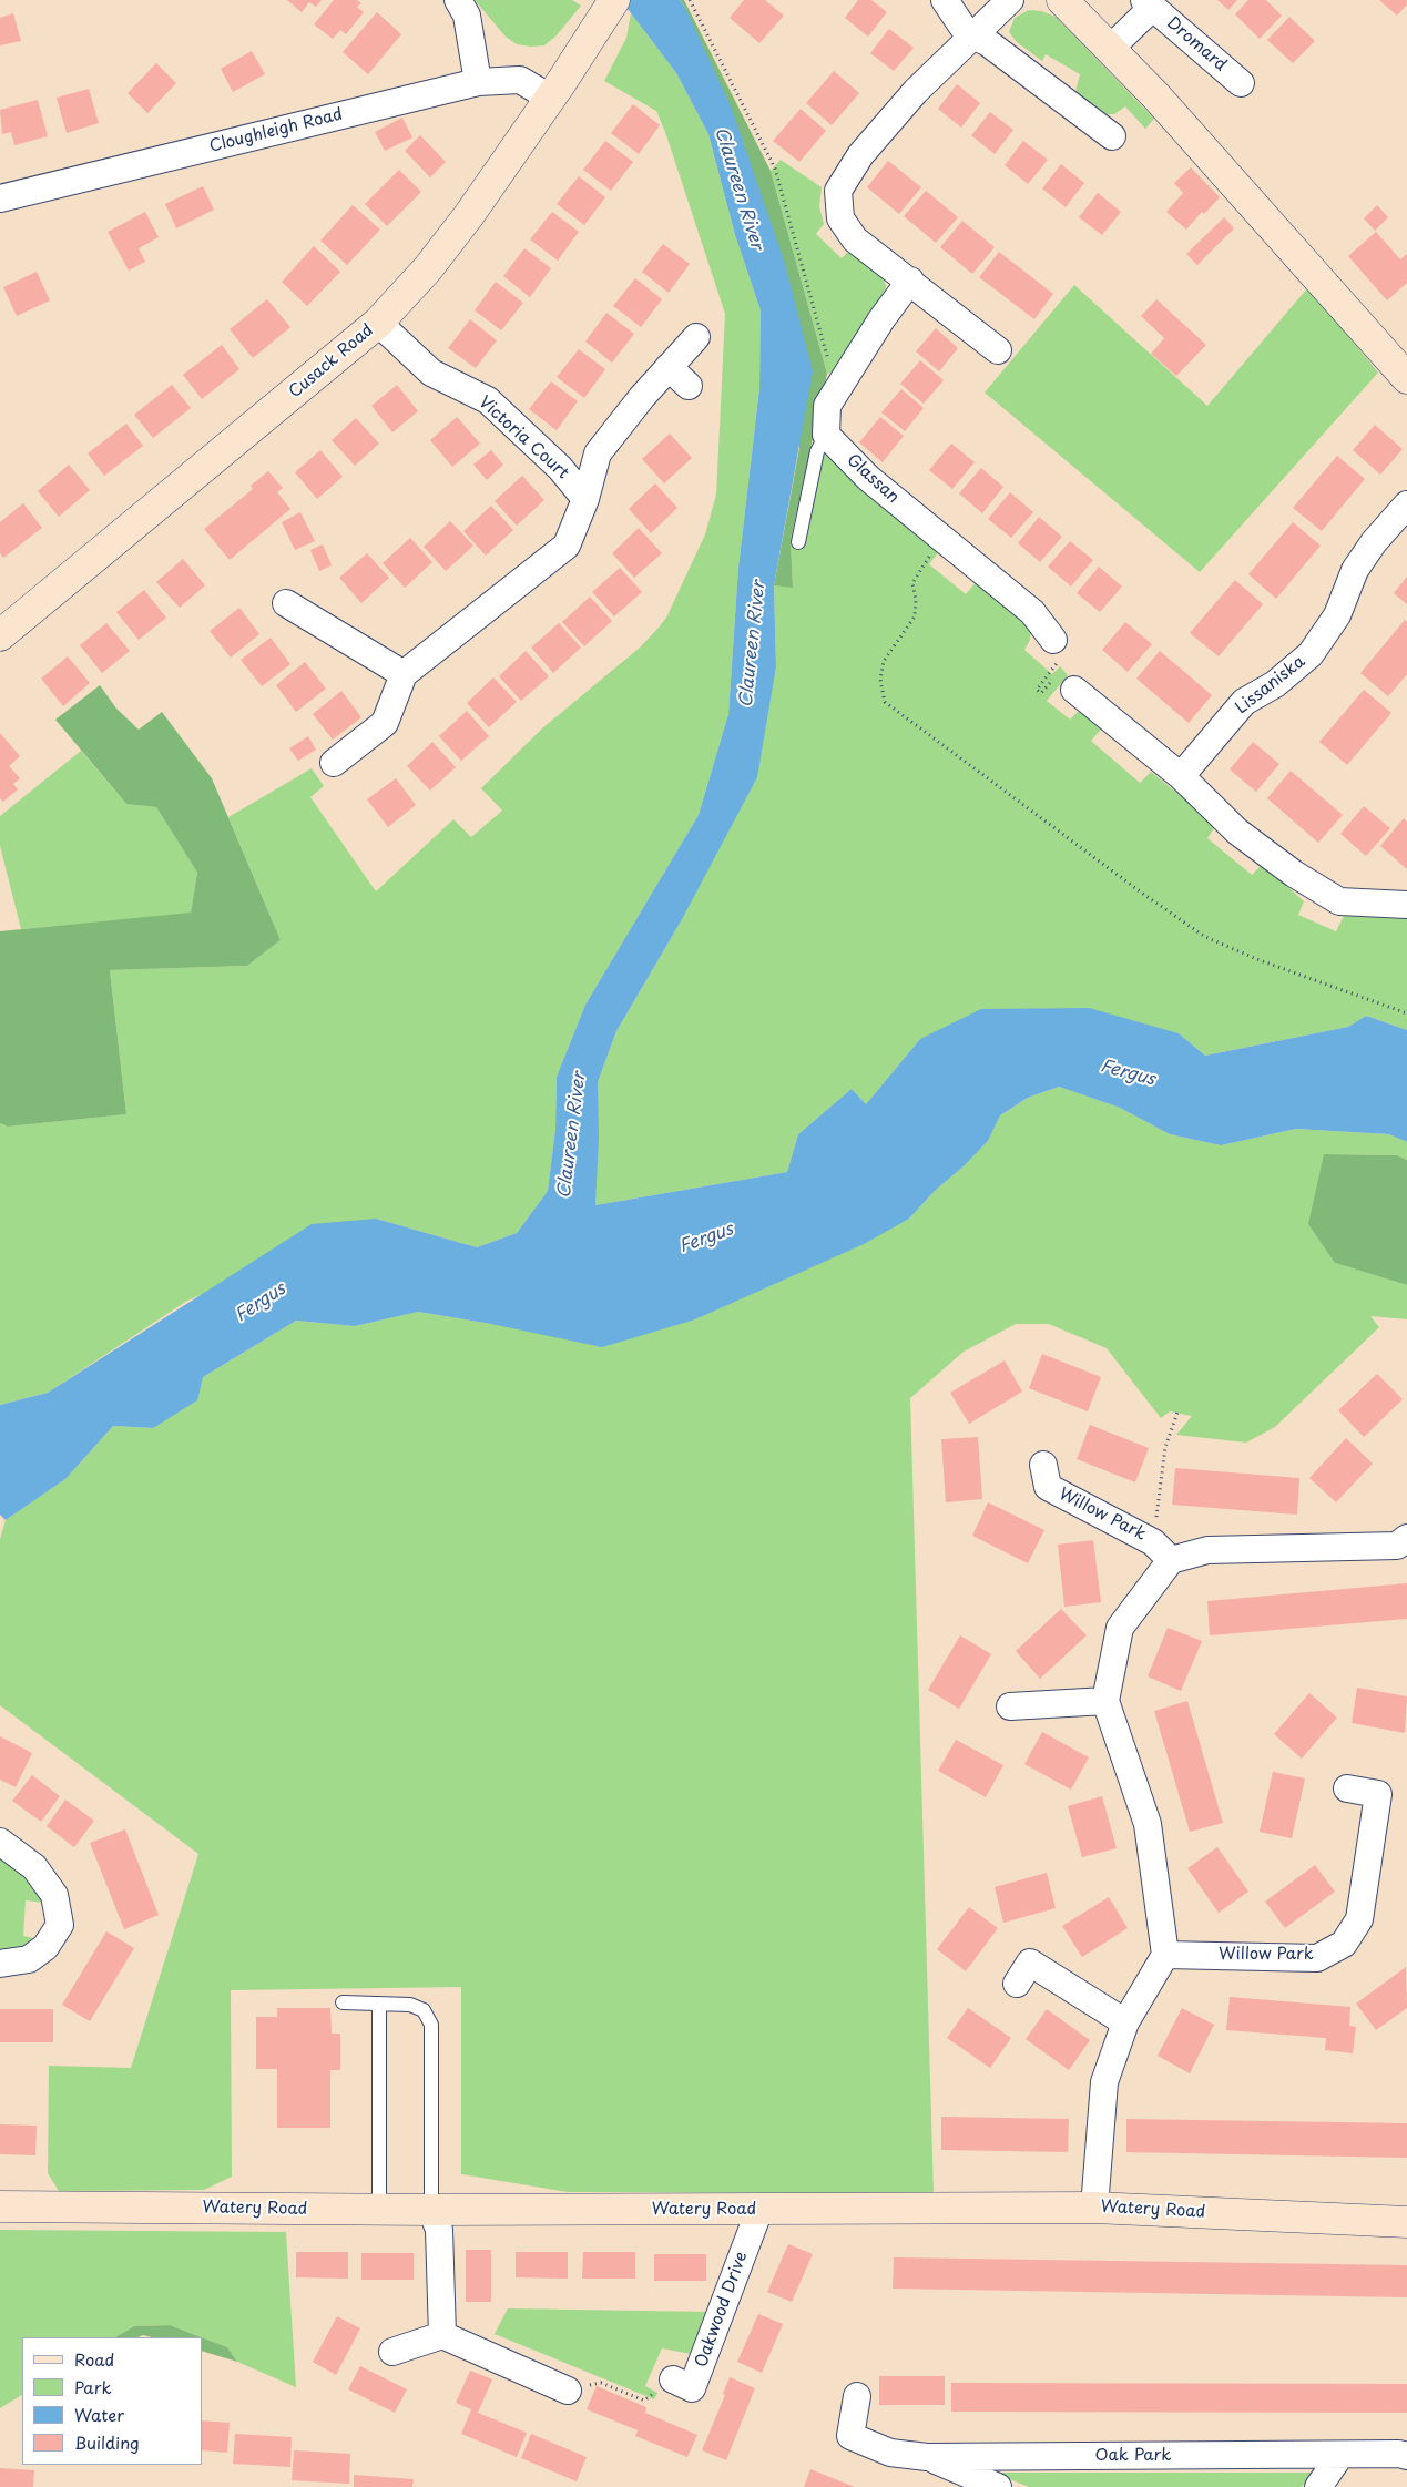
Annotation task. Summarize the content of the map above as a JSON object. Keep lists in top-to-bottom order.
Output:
{
  "streets": {
    "street": [
      "Dromard",
      "Cloughleigh Road",
      "Cusack Road",
      "Victoria Court",
      "Glassan",
      "Lissaniska",
      "Willow Park",
      "Watery Road",
      "Oakwood Drive",
      "Oak Park"
    ]
  },
  "crossings": [
    ["Cloughleigh Road", "Cusack Road"],
    ["Cusack Road", "Victoria Court"],
    ["Watery Road", "Oakwood Drive"]
  ],
  "water": ["Claureen River", "Fergus"],
  "legend": [
    "Road",
    "Park",
    "Water",
    "Building"
  ]
}
